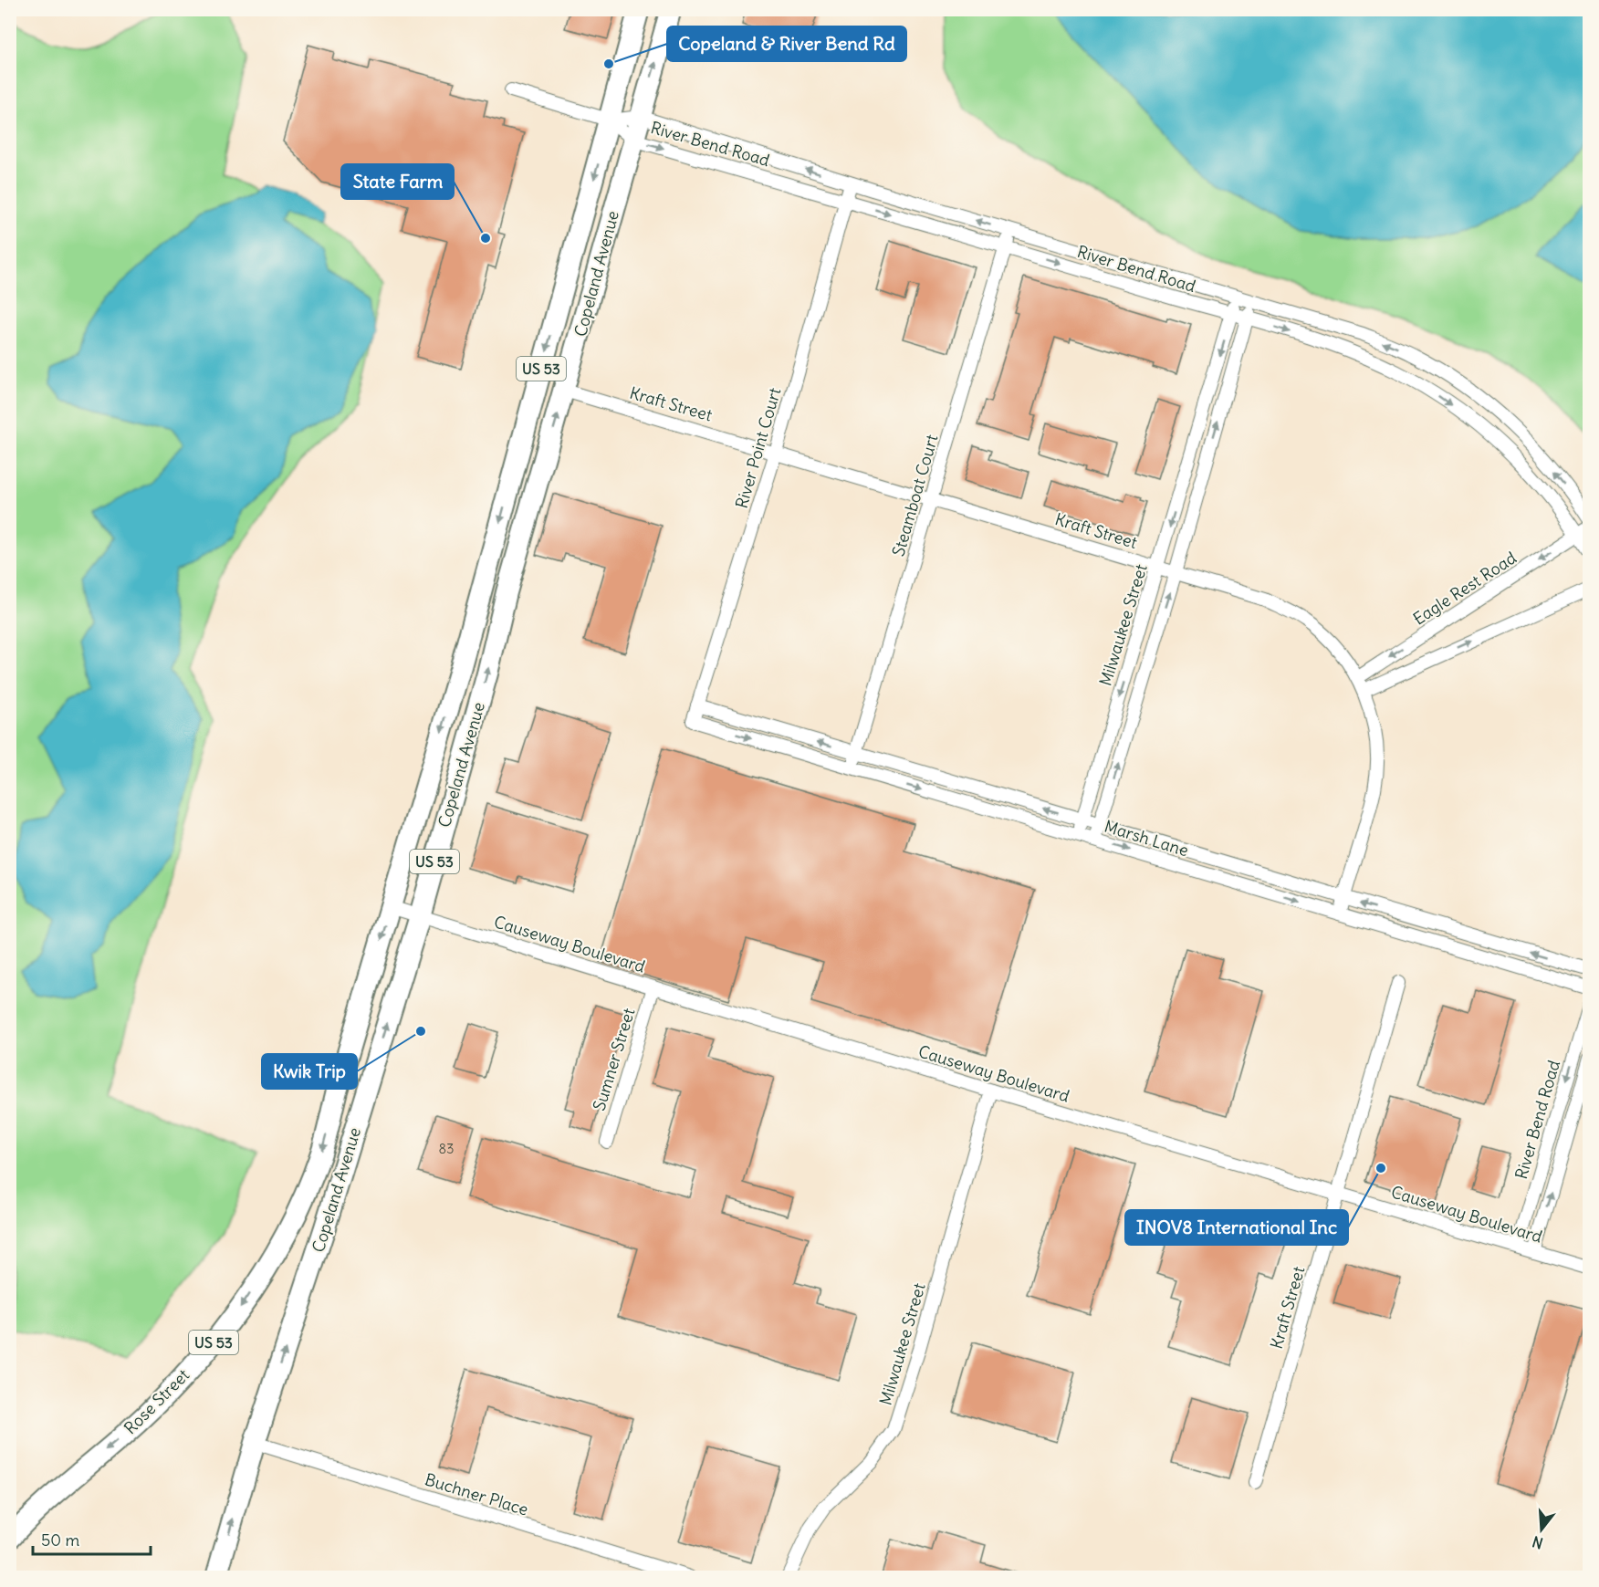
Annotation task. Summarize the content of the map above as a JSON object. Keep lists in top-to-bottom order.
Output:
{
  "streets": {
    "highway": ["Copeland Avenue", "US 53", "Rose Street"],
    "street": [
      "River Bend Road",
      "Kraft Street",
      "River Point Court",
      "Steamboat Court",
      "Eagle Rest Road",
      "Milwaukee Street",
      "Marsh Lane",
      "Causeway Boulevard",
      "Sumner Street",
      "Buchner Place"
    ]
  },
  "crossings": [
    ["River Bend Road", "Copeland Avenue"],
    ["River Bend Road", "River Point Court"],
    ["River Bend Road", "Steamboat Court"],
    ["River Bend Road", "Eagle Rest Road"],
    ["River Bend Road", "Milwaukee Street"],
    ["River Bend Road", "Causeway Boulevard"],
    ["Copeland Avenue", "Kraft Street"],
    ["Copeland Avenue", "Causeway Boulevard"],
    ["Copeland Avenue", "Rose Street"],
    ["Copeland Avenue", "Buchner Place"],
    ["Kraft Street", "River Point Court"],
    ["Kraft Street", "Steamboat Court"],
    ["Kraft Street", "Eagle Rest Road"],
    ["Kraft Street", "Milwaukee Street"],
    ["Kraft Street", "Marsh Lane"],
    ["Kraft Street", "Causeway Boulevard"],
    ["River Point Court", "Marsh Lane"],
    ["Steamboat Court", "Marsh Lane"],
    ["Milwaukee Street", "Marsh Lane"],
    ["Milwaukee Street", "Causeway Boulevard"],
    ["Causeway Boulevard", "Sumner Street"]
  ],
  "one_way": ["Rose Street"],
  "places": [
    "Copeland & River Bend Rd",
    "State Farm",
    "Kwik Trip",
    "INOV8 International Inc"
  ],
  "house_numbers": ["83"],
  "scale_bar": "50 m",
  "north": "bottom"
}
